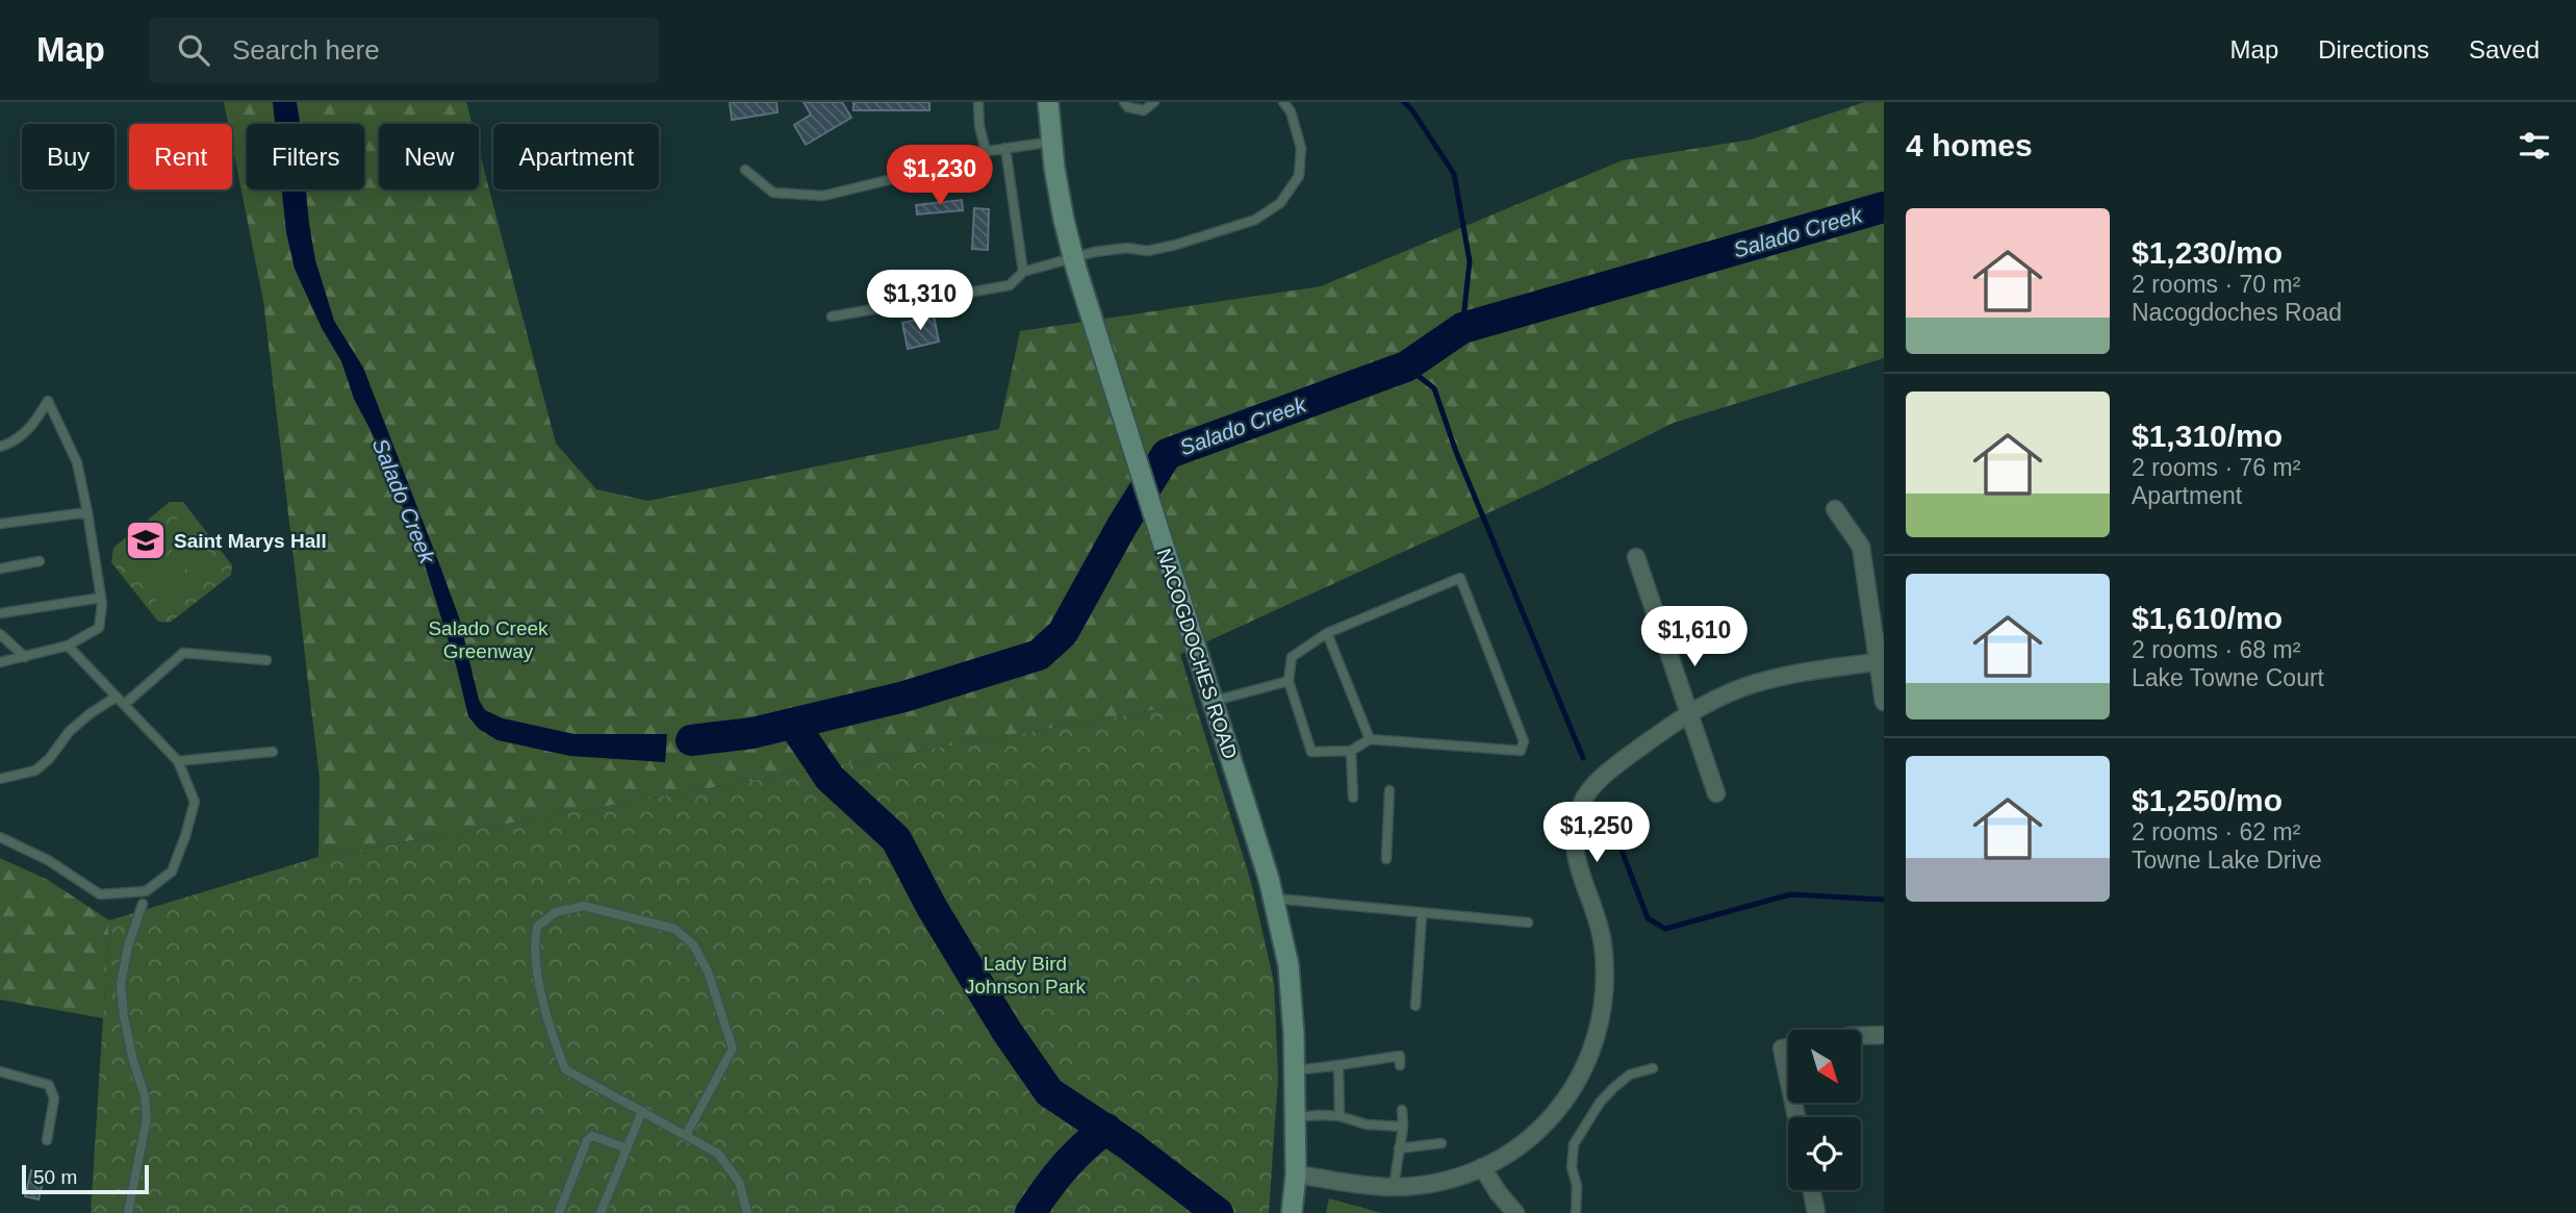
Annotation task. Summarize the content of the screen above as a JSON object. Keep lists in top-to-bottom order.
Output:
{
  "streets": {
    "main road": ["NACOGDOCHES ROAD"]
  },
  "water": ["Salado Creek"],
  "parks": ["Salado Creek Greenway", "Lady Bird Johnson Park"],
  "places": {
    "school or university": ["Saint Marys Hall"]
  },
  "scale_bar": "50 m",
  "north": "bottom right",
  "page": {
    "header": "Map",
    "search": "Search here",
    "nav": ["Map", "Directions", "Saved"],
    "heading": "4 homes",
    "chip": [
      "Buy",
      "Rent",
      "Filters",
      "New",
      "Apartment"
    ],
    "price": [
      "$1,230",
      "$1,310",
      "$1,610",
      "$1,250"
    ],
    "list": [
      {
        "name": "$1,230/mo",
        "note": "2 rooms · 70 m² · Nacogdoches Road"
      },
      {
        "name": "$1,310/mo",
        "note": "2 rooms · 76 m² · Apartment"
      },
      {
        "name": "$1,610/mo",
        "note": "2 rooms · 68 m² · Lake Towne Court"
      },
      {
        "name": "$1,250/mo",
        "note": "2 rooms · 62 m² · Towne Lake Drive"
      }
    ],
    "scale": "50 m"
  }
}
